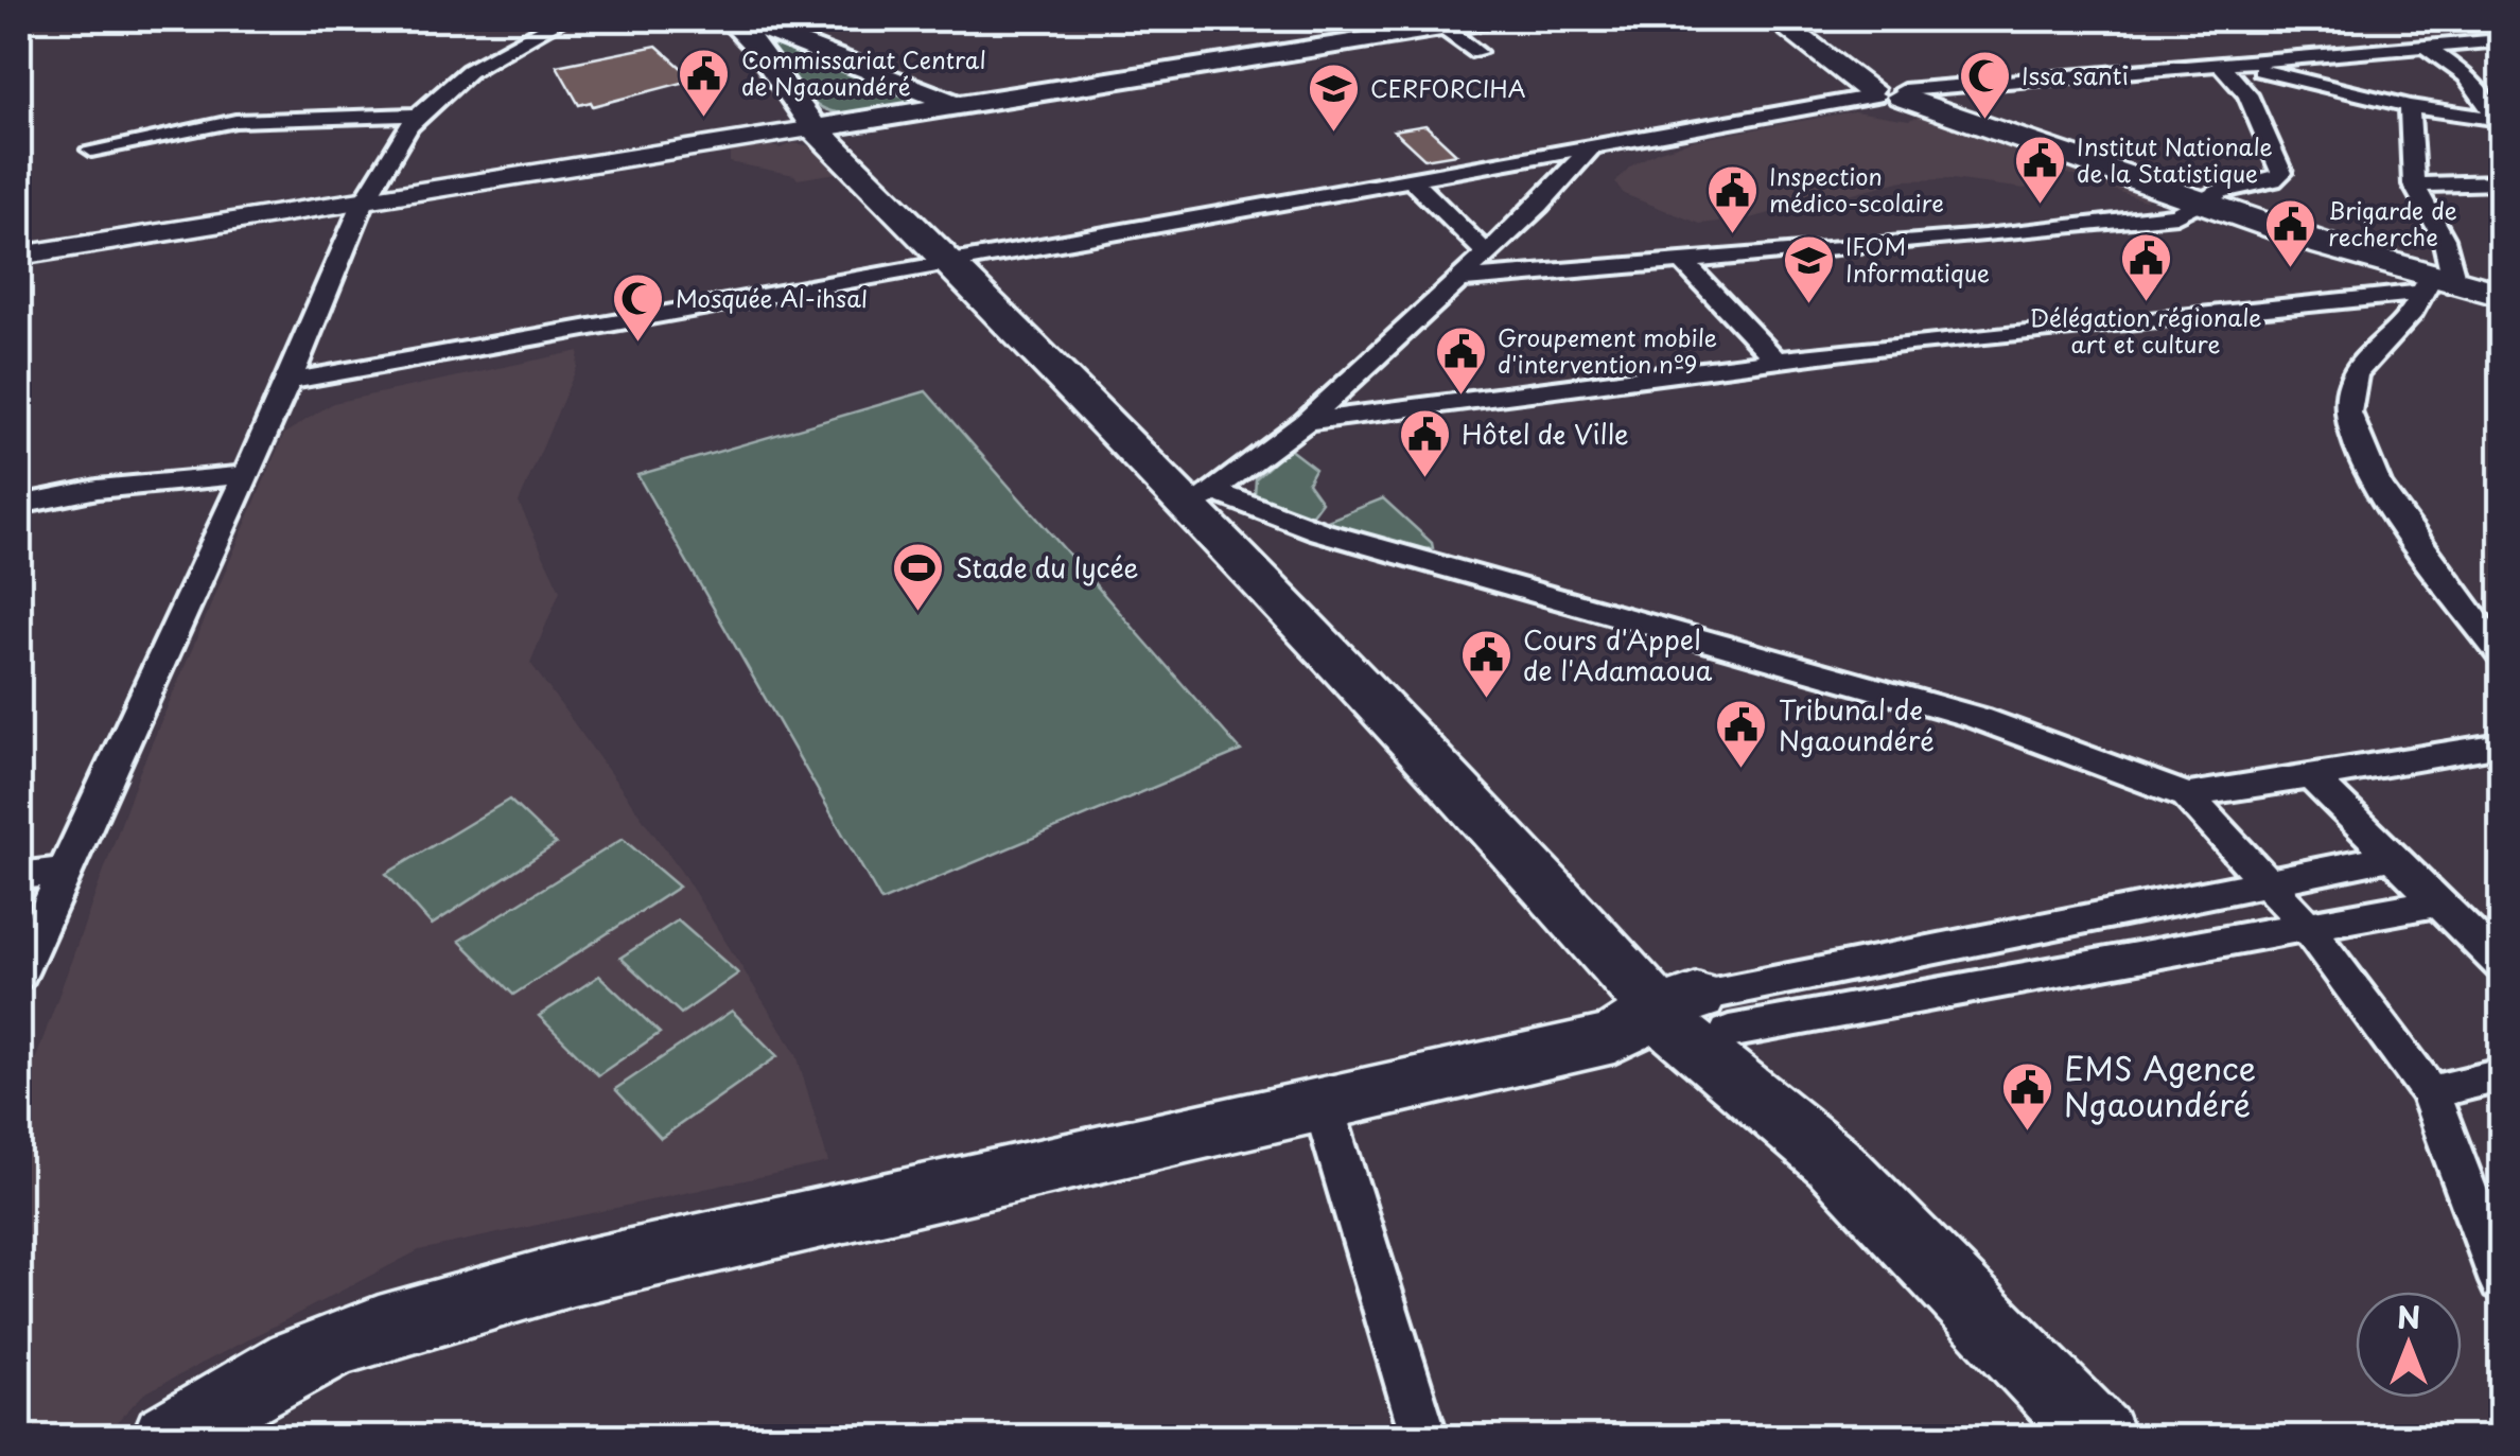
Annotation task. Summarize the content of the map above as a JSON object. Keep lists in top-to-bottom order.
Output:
{
  "places": {
    "public building": [
      "Commissariat Central de Ngaoundéré",
      "Institut Nationale de la Statistique",
      "Inspection médico-scolaire",
      "Brigarde de recherche",
      "Délégation régionale art et culture",
      "Groupement mobile d'intervention n°9",
      "Hôtel de Ville",
      "Cours d'Appel de l'Adamaoua",
      "Tribunal de Ngaoundéré",
      "EMS Agence Ngaoundéré"
    ],
    "mosque": ["Issa santi", "Mosquée Al-ihsaI"],
    "school or university": ["CERFORCIHA", "IFOM Informatique"],
    "sports": ["Stade du lycée"]
  },
  "north": "top"
}
